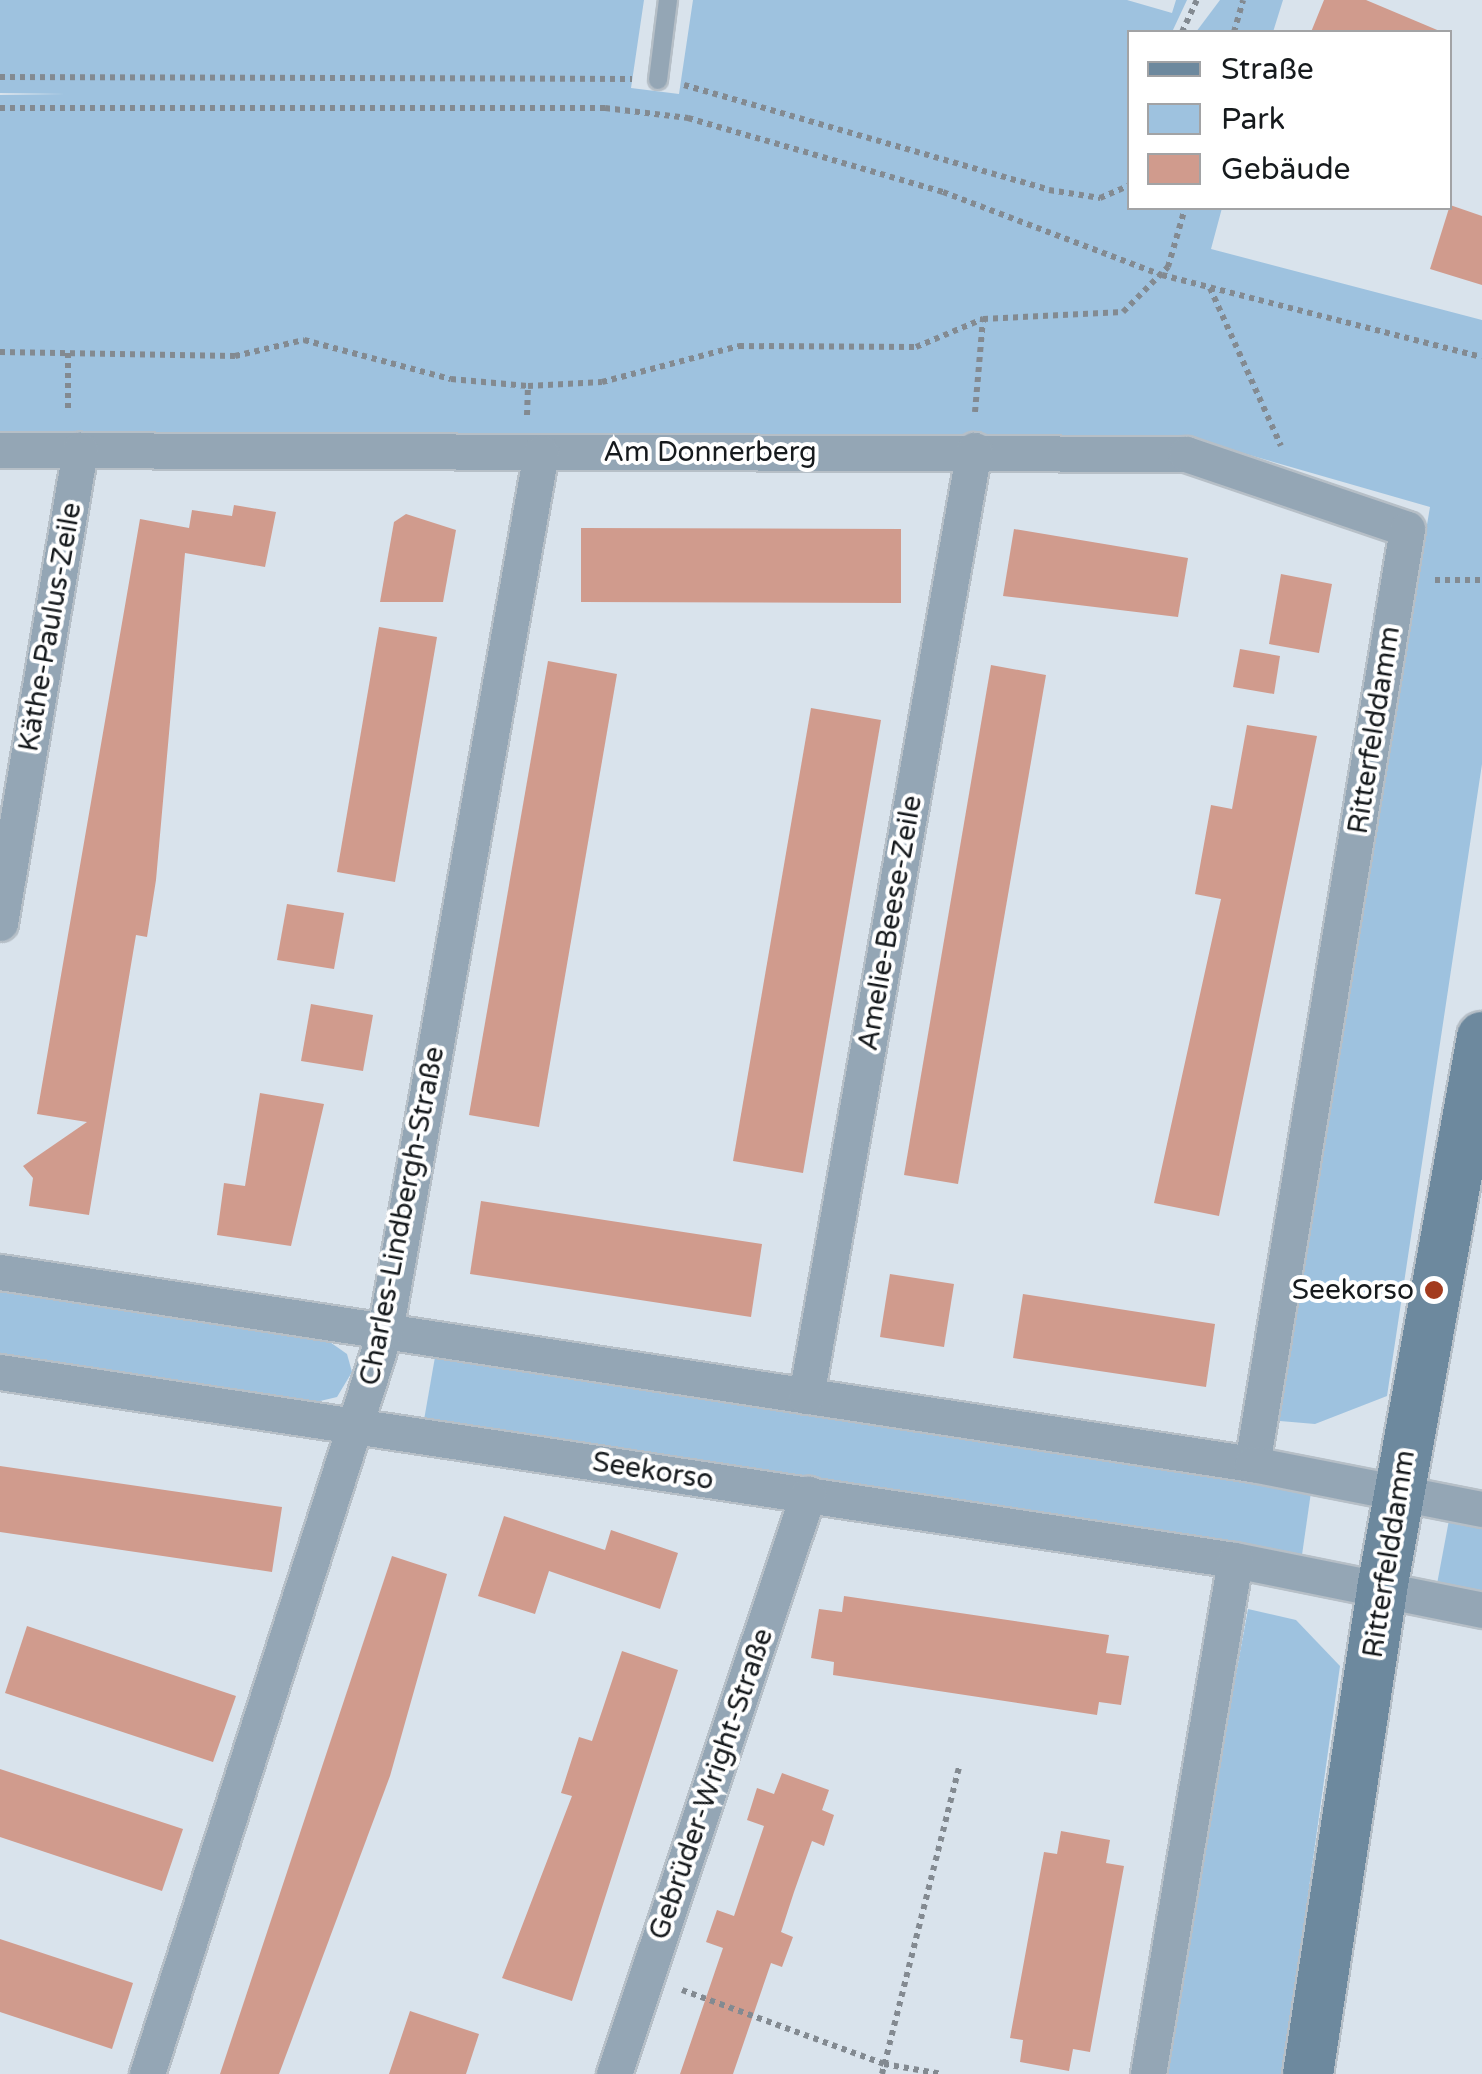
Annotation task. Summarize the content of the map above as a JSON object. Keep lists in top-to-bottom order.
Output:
{
  "streets": {
    "main road": ["Ritterfelddamm"],
    "street": [
      "Am Donnerberg",
      "Käthe-Paulus-Zeile",
      "Amelie-Beese-Zeile",
      "Charles-Lindbergh-Straße",
      "Seekorso",
      "Gebrüder-Wright-Straße"
    ]
  },
  "crossings": [
    ["Am Donnerberg", "Käthe-Paulus-Zeile"],
    ["Am Donnerberg", "Ritterfelddamm"],
    ["Am Donnerberg", "Amelie-Beese-Zeile"],
    ["Am Donnerberg", "Charles-Lindbergh-Straße"],
    ["Ritterfelddamm", "Seekorso"],
    ["Charles-Lindbergh-Straße", "Seekorso"],
    ["Seekorso", "Gebrüder-Wright-Straße"]
  ],
  "places": ["Seekorso"],
  "legend": ["Straße", "Park", "Gebäude"]
}
